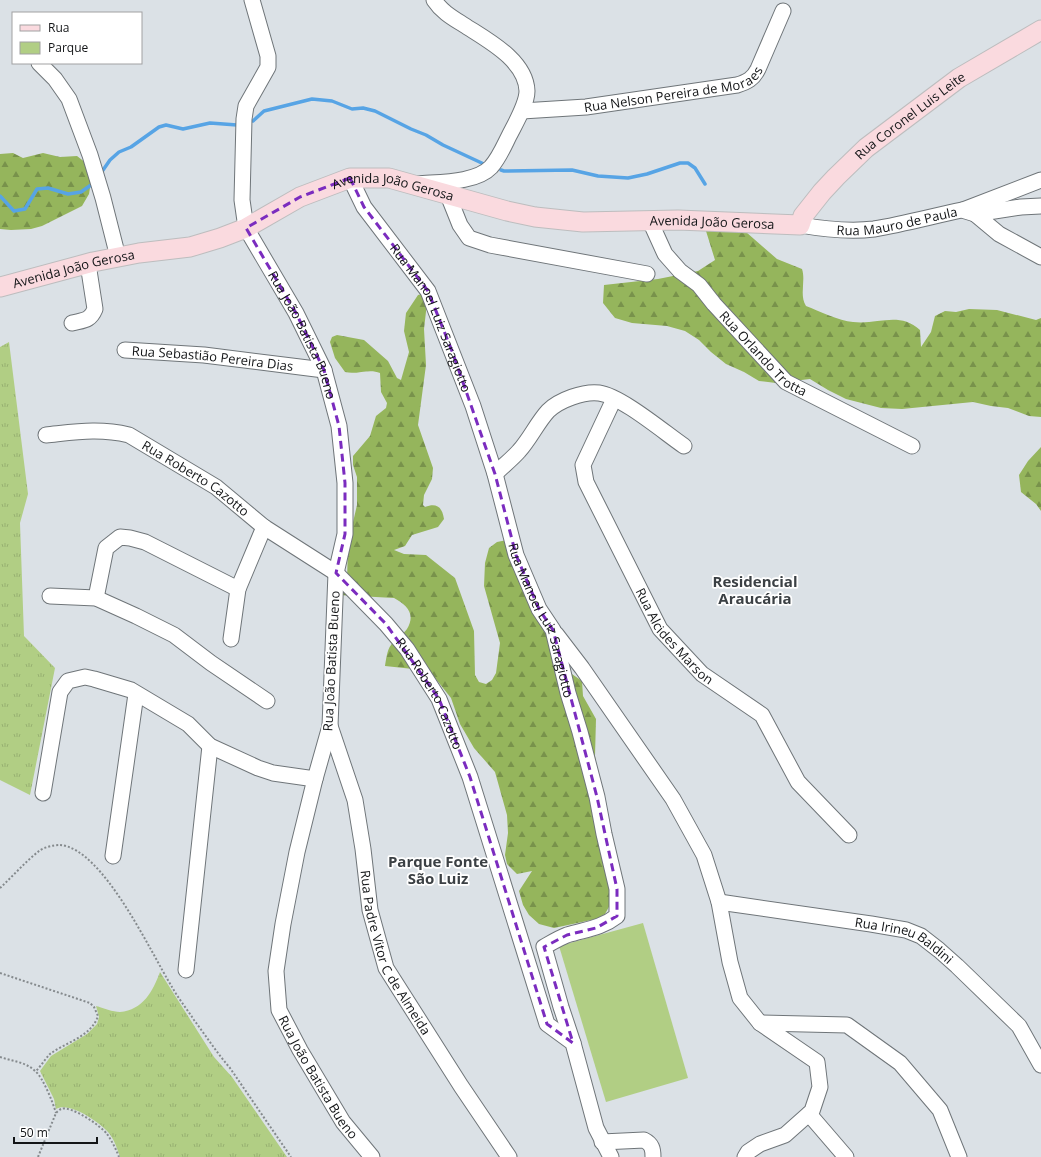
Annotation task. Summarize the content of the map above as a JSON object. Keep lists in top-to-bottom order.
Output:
{
  "streets": {
    "main road": ["Rua Coronel Luis Leite", "Avenida João Gerosa"],
    "street": [
      "Rua Nelson Pereira de Moraes",
      "Rua Mauro de Paula",
      "Rua Manoel Luiz Saragiotto",
      "Rua João Batista Bueno",
      "Rua Orlando Trotta",
      "Rua Sebastião Pereira Dias",
      "Rua Roberto Cazotto",
      "Rua Alcides Marson",
      "Rua Irineu Baldini",
      "Rua Padre Vitor C de Almeida"
    ]
  },
  "crossings": [
    ["Rua Coronel Luis Leite", "Avenida João Gerosa"],
    ["Rua Coronel Luis Leite", "Rua Mauro de Paula"],
    ["Avenida João Gerosa", "Rua Mauro de Paula"],
    ["Avenida João Gerosa", "Rua Manoel Luiz Saragiotto"],
    ["Avenida João Gerosa", "Rua João Batista Bueno"],
    ["Avenida João Gerosa", "Rua Orlando Trotta"],
    ["Rua João Batista Bueno", "Rua Sebastião Pereira Dias"],
    ["Rua João Batista Bueno", "Rua Roberto Cazotto"],
    ["Rua João Batista Bueno", "Rua Padre Vitor C de Almeida"]
  ],
  "districts": ["Residencial Araucária", "Parque Fonte São Luiz"],
  "legend": ["Rua", "Parque"],
  "scale_bar": "50 m"
}
